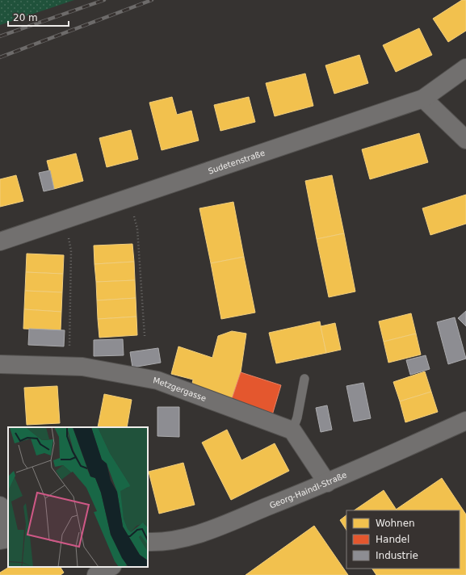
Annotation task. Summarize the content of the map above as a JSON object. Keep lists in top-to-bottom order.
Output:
{
  "streets": {
    "street": ["Sudetenstraße", "Metzgergasse", "Georg-Haindl-Straße"]
  },
  "legend": ["Wohnen", "Handel", "Industrie"],
  "scale_bar": "20 m"
}
